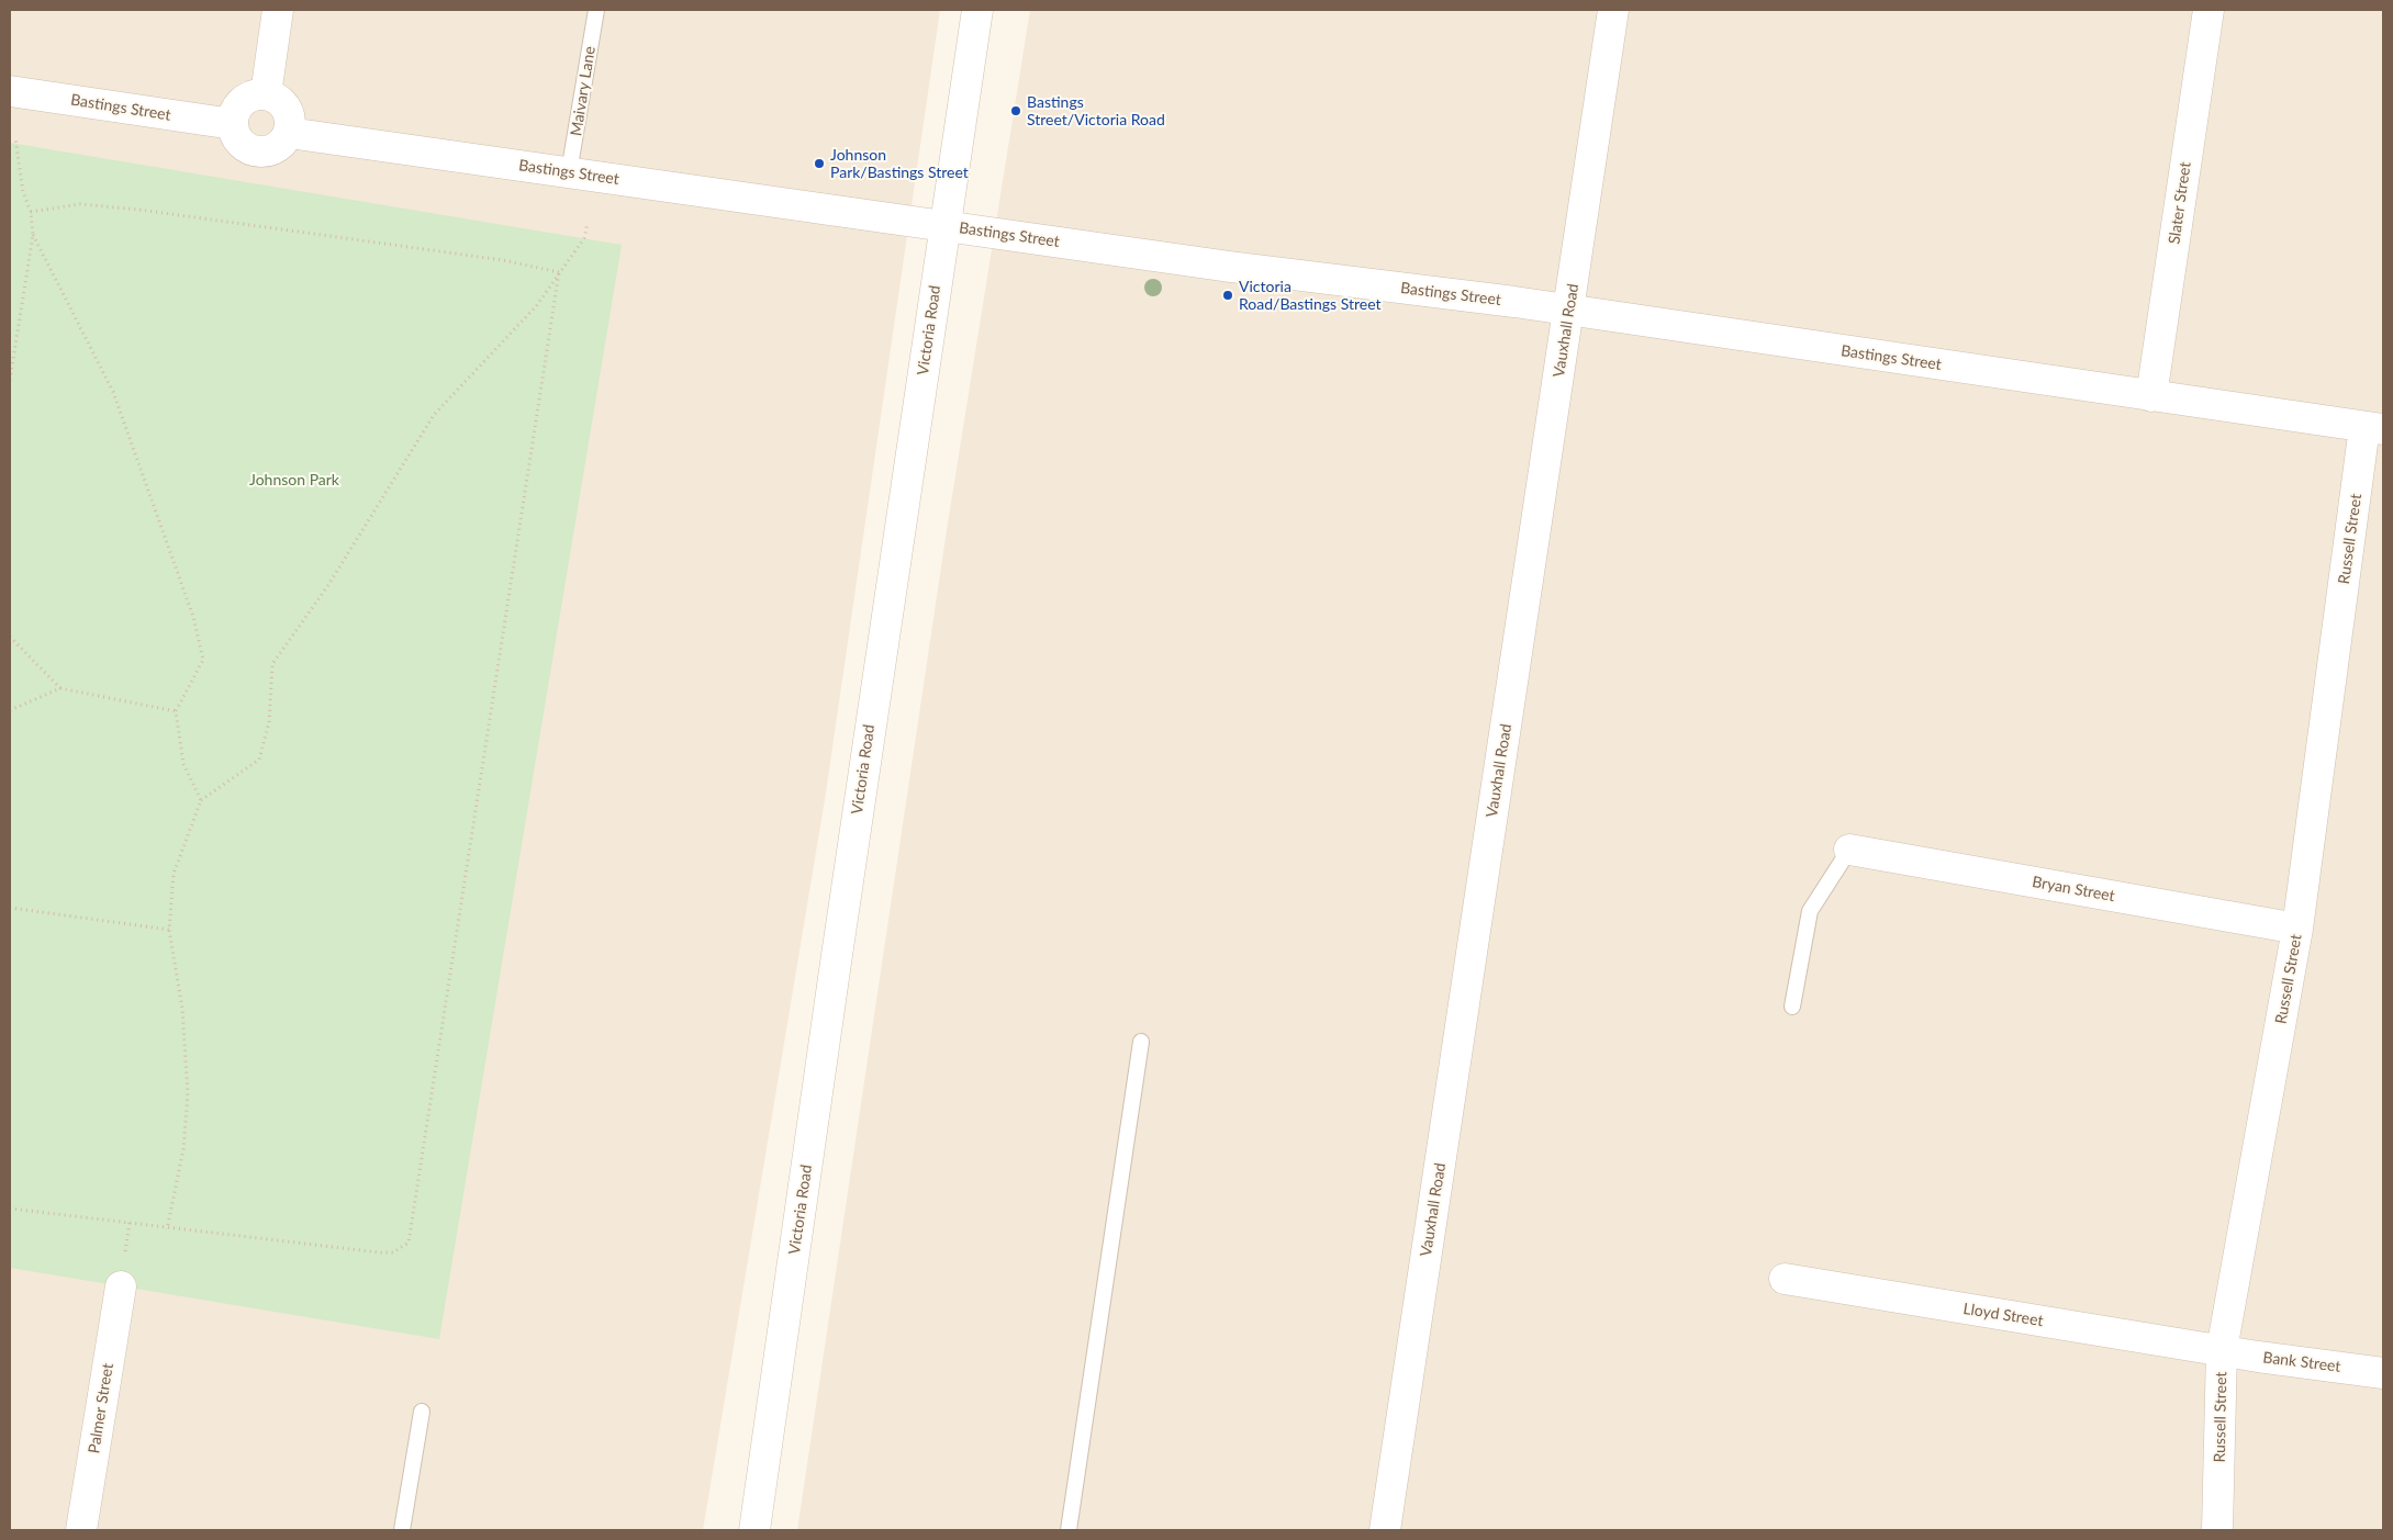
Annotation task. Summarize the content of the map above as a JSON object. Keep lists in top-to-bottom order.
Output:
{
  "streets": {
    "street": [
      "Bastings Street",
      "Slater Street",
      "Victoria Road",
      "Vauxhall Road",
      "Russell Street",
      "Bryan Street",
      "Lloyd Street",
      "Bank Street",
      "Palmer Street"
    ],
    "lane": ["Maivary Lane"]
  },
  "crossings": [
    ["Maivary Lane", "Bastings Street"],
    ["Bastings Street", "Slater Street"],
    ["Bastings Street", "Victoria Road"],
    ["Bastings Street", "Vauxhall Road"],
    ["Bastings Street", "Russell Street"],
    ["Russell Street", "Bryan Street"],
    ["Russell Street", "Lloyd Street"],
    ["Russell Street", "Bank Street"],
    ["Lloyd Street", "Bank Street"]
  ],
  "parks": ["Johnson Park"],
  "places": ["Bastings Street/Victoria Road", "Johnson Park/Bastings Street", "Victoria Road/Bastings Street"]
}
